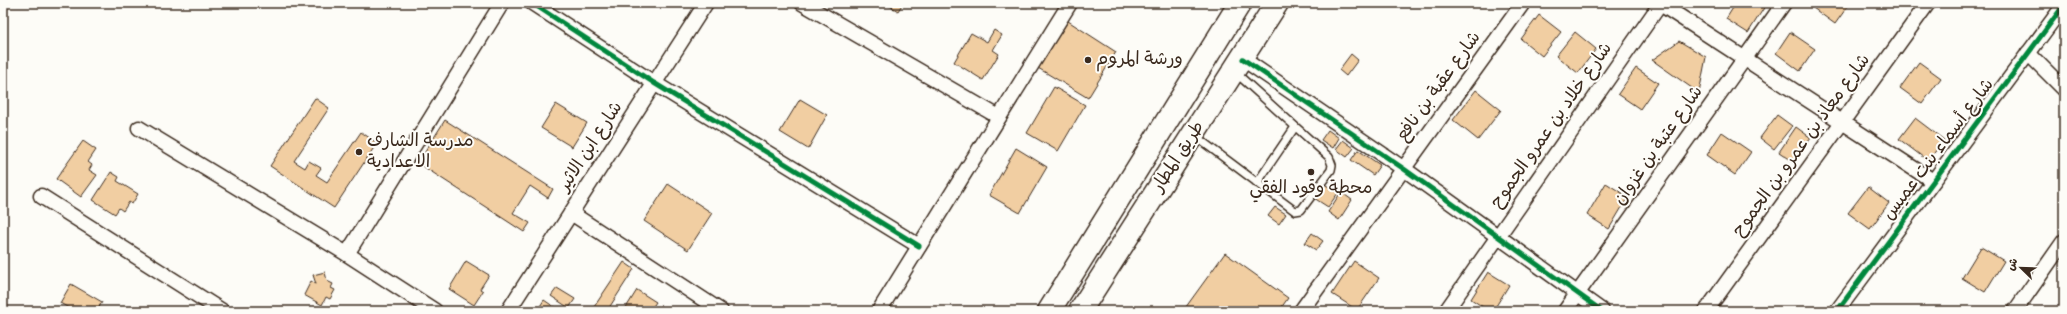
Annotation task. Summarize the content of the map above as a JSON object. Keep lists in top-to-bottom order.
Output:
{
  "streets": {
    "highway": ["طريق المطار"],
    "street": [
      "شارع عقبة بن نافع",
      "شارع خلاد بن عمرو الجموح",
      "شارع عتبة بن غزوان",
      "شارع معاذ بن عمرو بن الجموح",
      "شارع ابن الاثير",
      "شارع أسماء بنت عميس"
    ]
  },
  "places": ["ورشة المروم", "مدرسة الشارف الاعدادية", "محطة وقود الفقي"],
  "north": "top left"
}
